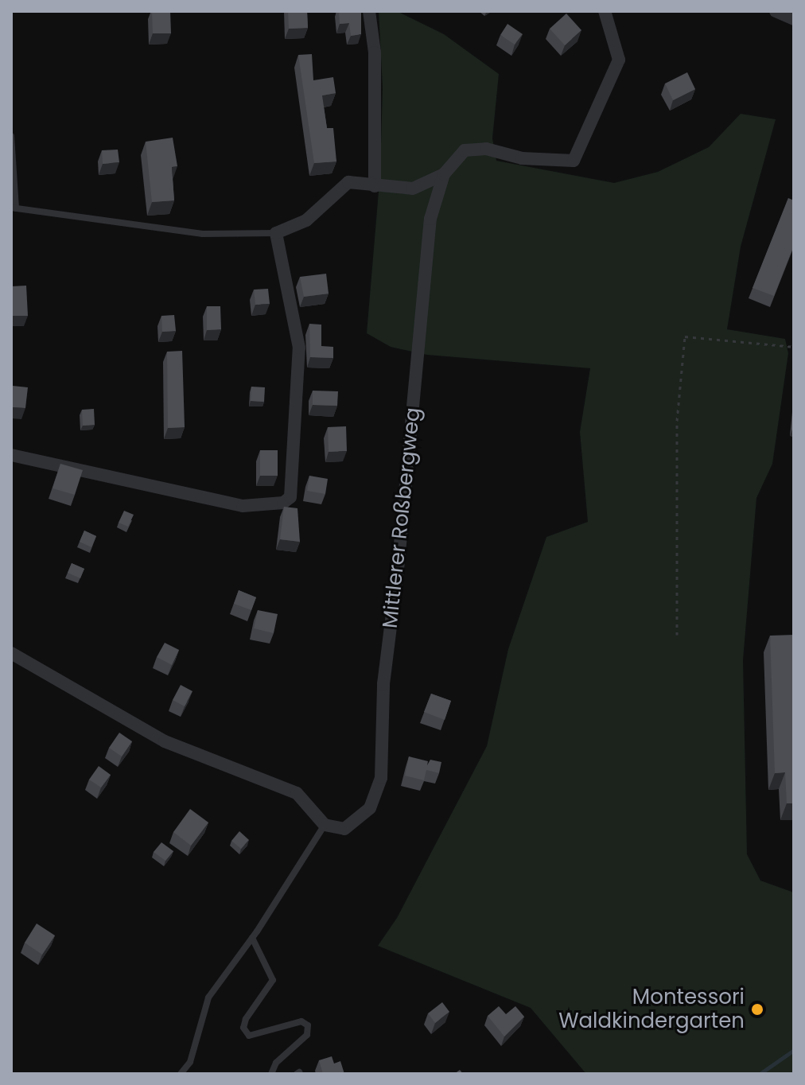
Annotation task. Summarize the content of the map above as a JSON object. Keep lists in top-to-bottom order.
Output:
{
  "streets": {
    "street": ["Mittlerer Roßbergweg"]
  },
  "places": ["Montessori Waldkindergarten"]
}
